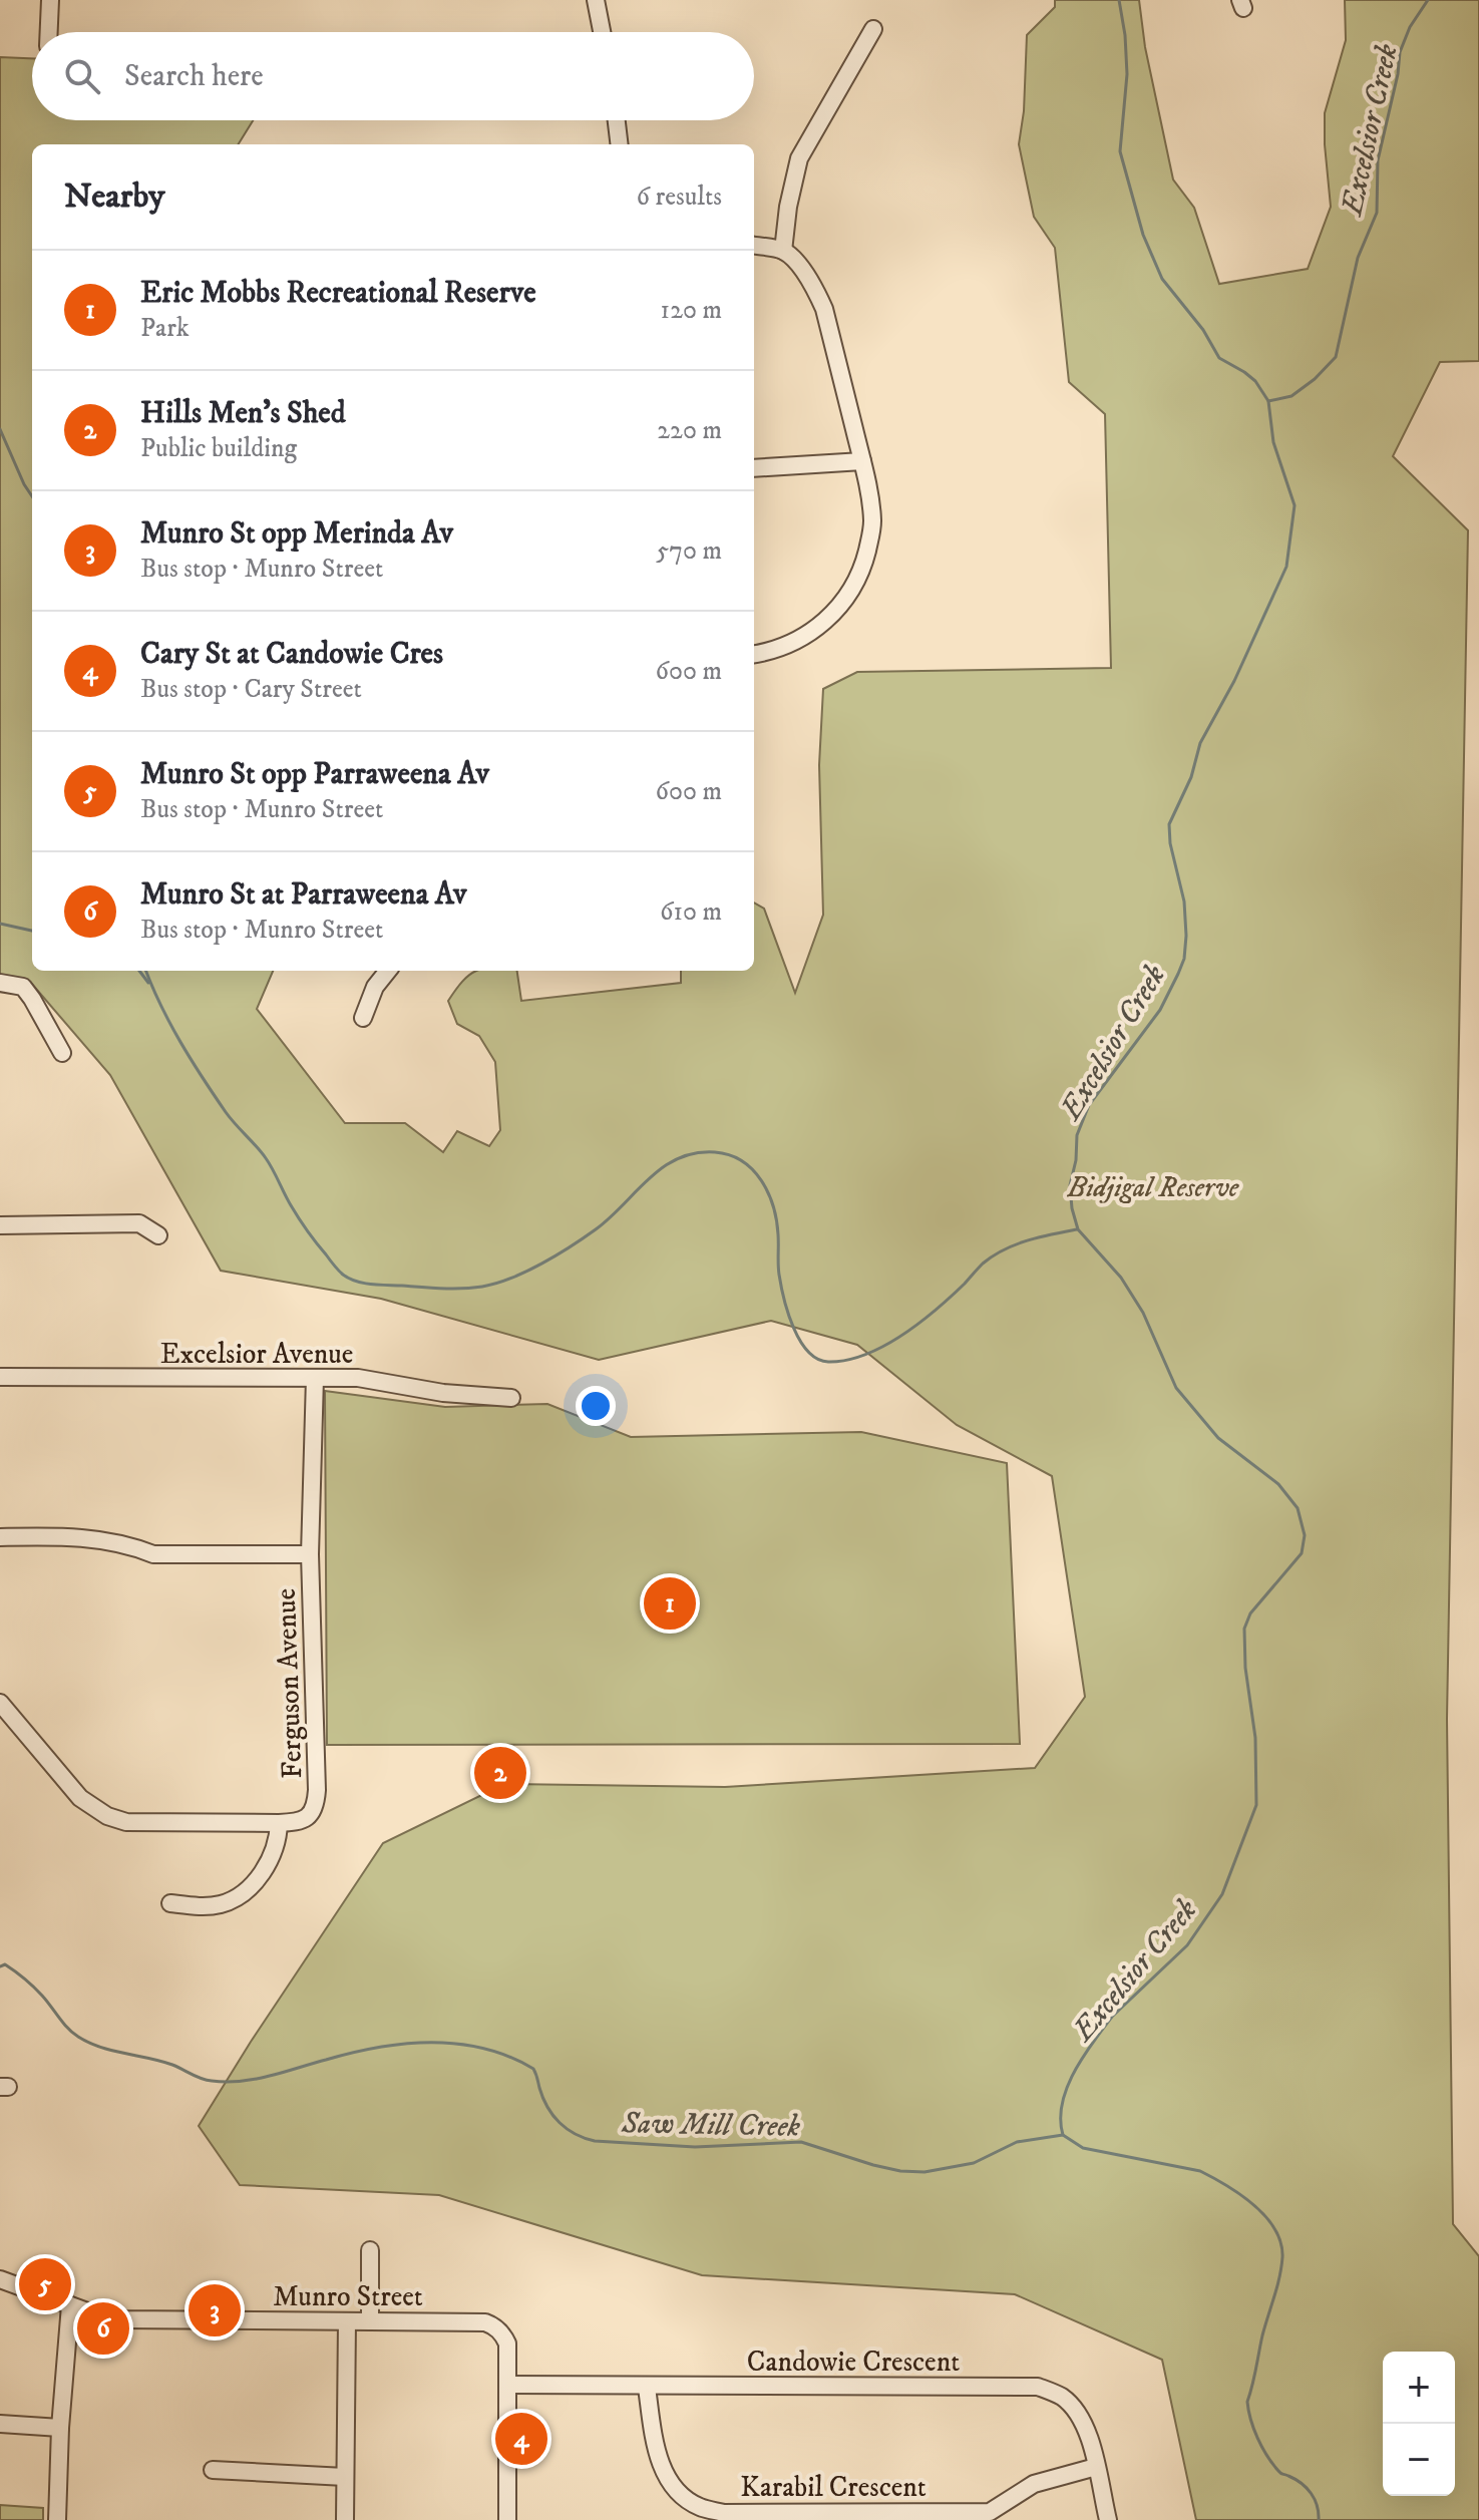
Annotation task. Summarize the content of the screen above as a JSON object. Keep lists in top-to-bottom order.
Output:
{
  "streets": {
    "street": [
      "Excelsior Avenue",
      "Ferguson Avenue",
      "Munro Street",
      "Candowie Crescent",
      "Karabil Crescent"
    ]
  },
  "crossings": [
    ["Excelsior Avenue", "Ferguson Avenue"],
    ["Munro Street", "Candowie Crescent"],
    ["Candowie Crescent", "Karabil Crescent"]
  ],
  "water": ["Excelsior Creek", "Saw Mill Creek"],
  "parks": ["Bidjigal Reserve"],
  "page": {
    "search": "Search here",
    "heading": ["Nearby", "6 results"],
    "list": [
      {
        "mark": "1",
        "name": "Eric Mobbs Recreational Reserve",
        "note": "Park",
        "value": "120 m"
      },
      {
        "mark": "2",
        "name": "Hills Men's Shed",
        "note": "Public building",
        "value": "220 m"
      },
      {
        "mark": "3",
        "name": "Munro St opp Merinda Av",
        "note": "Bus stop · Munro Street",
        "value": "570 m"
      },
      {
        "mark": "4",
        "name": "Cary St at Candowie Cres",
        "note": "Bus stop · Cary Street",
        "value": "600 m"
      },
      {
        "mark": "5",
        "name": "Munro St opp Parraweena Av",
        "note": "Bus stop · Munro Street",
        "value": "600 m"
      },
      {
        "mark": "6",
        "name": "Munro St at Parraweena Av",
        "note": "Bus stop · Munro Street",
        "value": "610 m"
      }
    ],
    "pins": [
      "1",
      "2",
      "5",
      "3",
      "6",
      "4"
    ],
    "map_buttons": ["+", "−"]
  }
}
